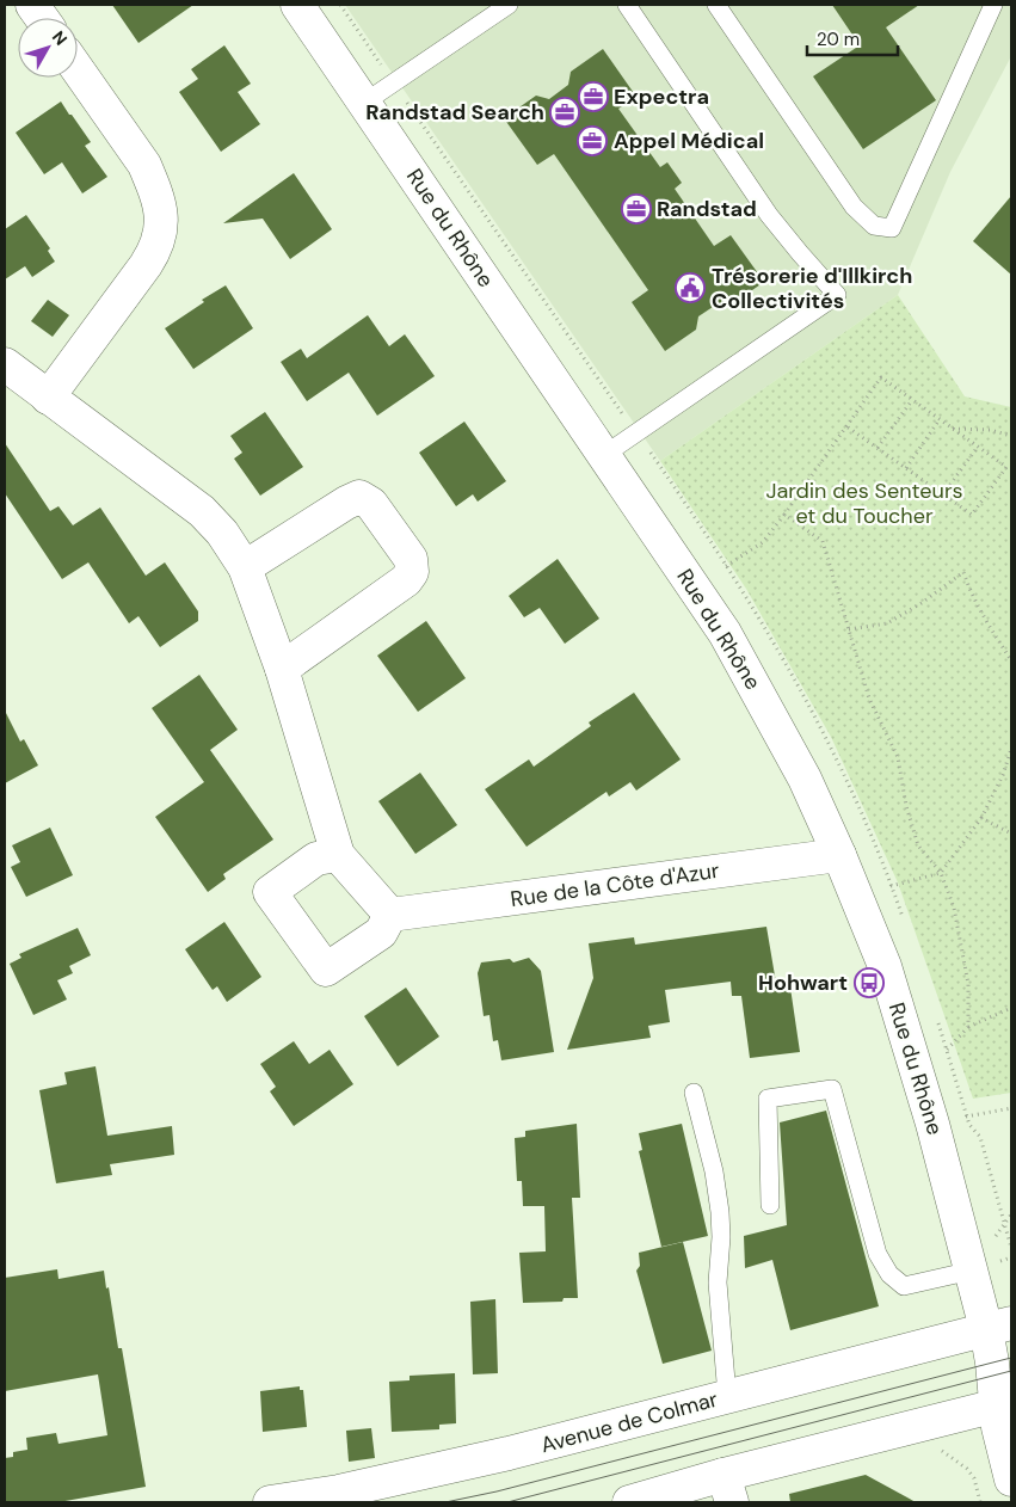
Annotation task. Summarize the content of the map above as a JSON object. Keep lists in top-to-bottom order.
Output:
{
  "streets": {
    "main road": ["Rue du Rhône", "Rue de la Côte d'Azur", "Avenue de Colmar"]
  },
  "crossings": [
    ["Rue du Rhône", "Rue de la Côte d'Azur"],
    ["Rue du Rhône", "Avenue de Colmar"]
  ],
  "parks": ["Jardin des Senteurs et du Toucher"],
  "places": {
    "office": [
      "Expectra",
      "Randstad Search",
      "Appel Médical",
      "Randstad"
    ],
    "public building": ["Trésorerie d'Illkirch Collectivités"],
    "bus stop": ["Hohwart"]
  },
  "scale_bar": "20 m",
  "north": "top right"
}
